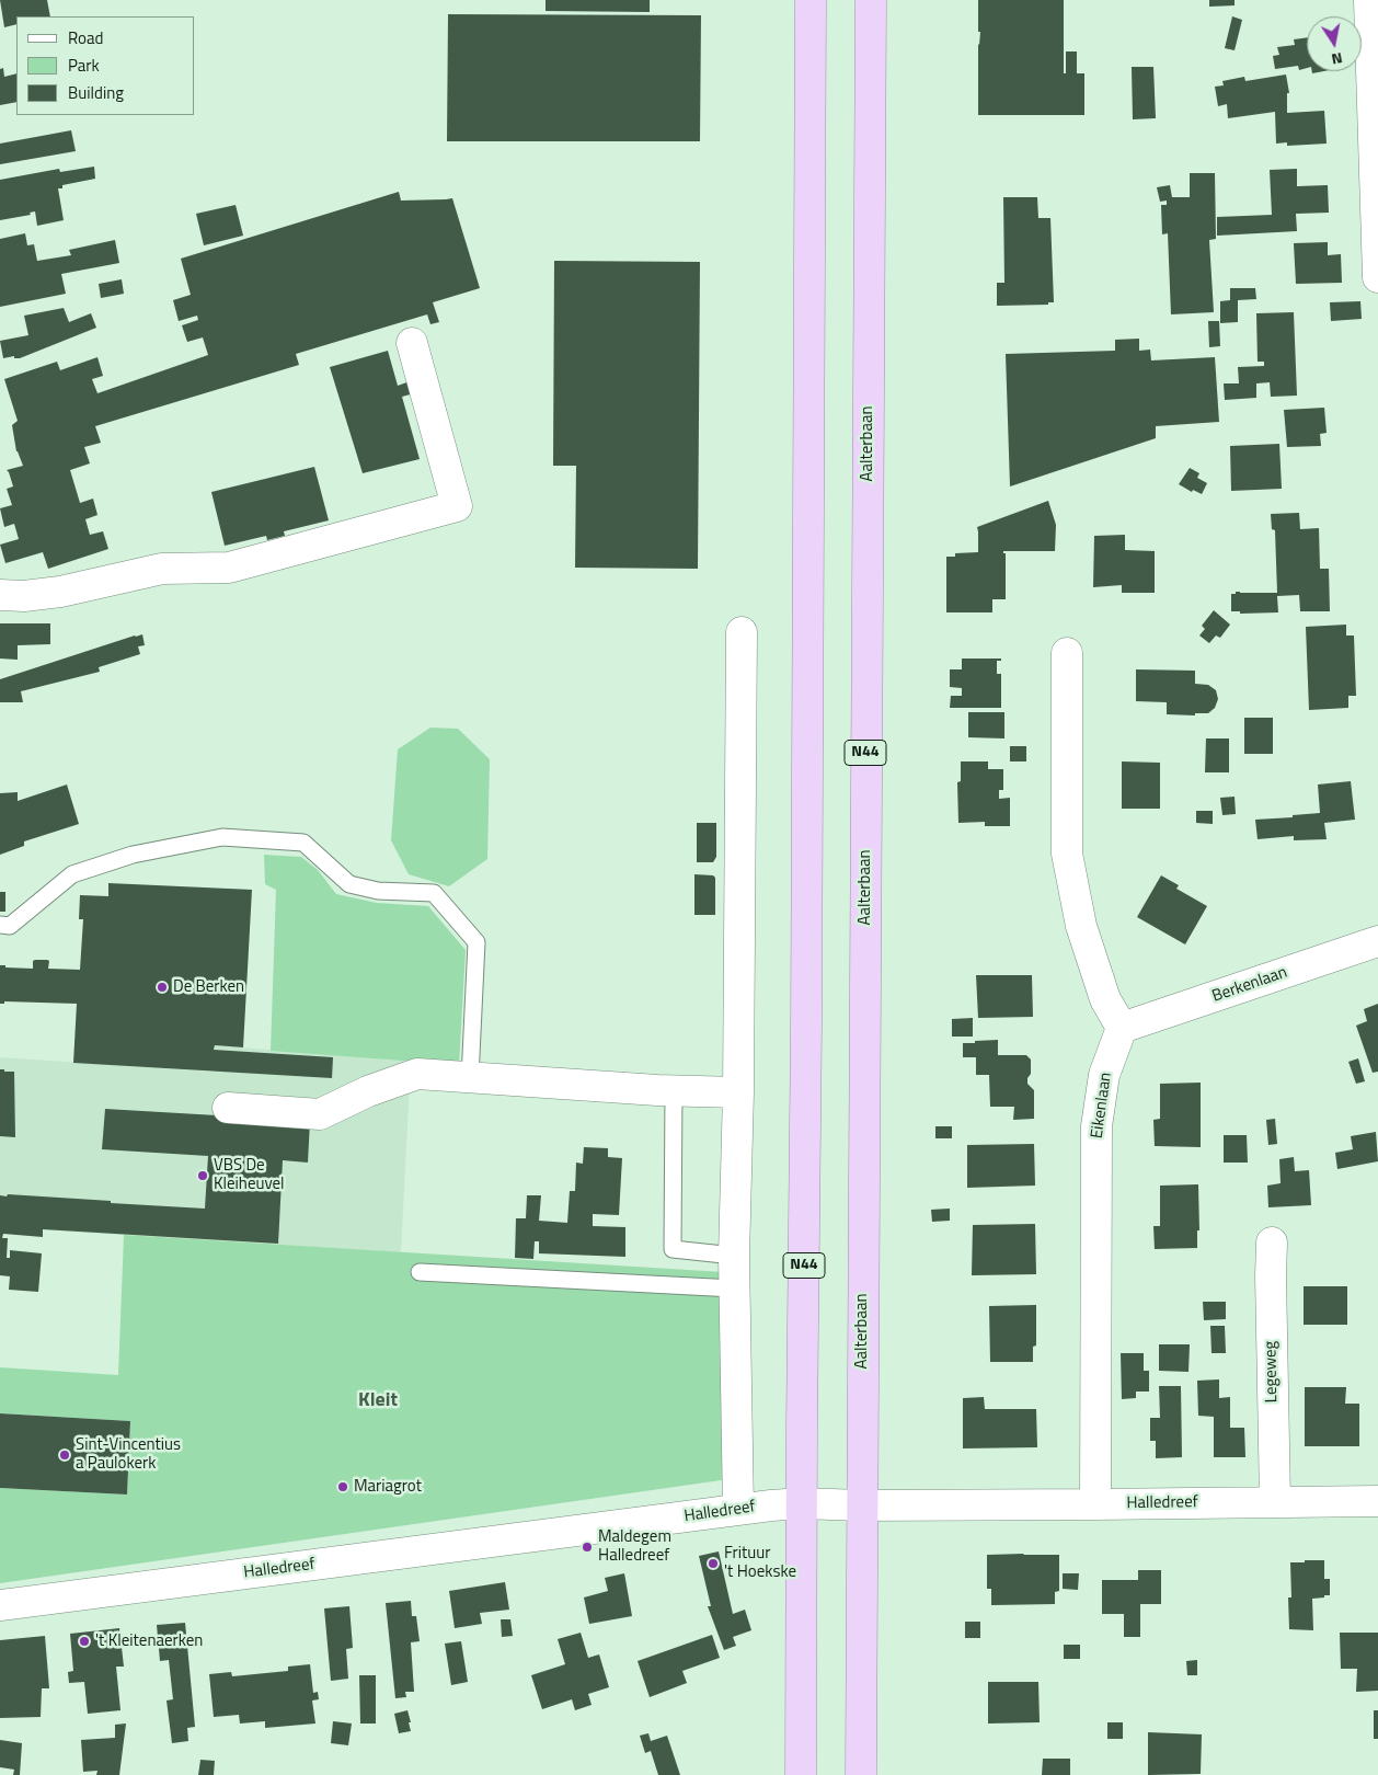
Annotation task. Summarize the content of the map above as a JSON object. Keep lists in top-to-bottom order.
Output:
{
  "streets": {
    "highway": ["Aalterbaan", "N44"],
    "street": [
      "Berkenlaan",
      "Eikenlaan",
      "Legeweg",
      "Halledreef"
    ]
  },
  "crossings": [
    ["Aalterbaan", "Halledreef"],
    ["N44", "Halledreef"],
    ["Berkenlaan", "Eikenlaan"],
    ["Eikenlaan", "Halledreef"],
    ["Legeweg", "Halledreef"]
  ],
  "districts": ["Kleit"],
  "places": [
    "De Berken",
    "VBS De Kleiheuvel",
    "Sint-Vincentius a Paulokerk",
    "Mariagrot",
    "Maldegem Halledreef",
    "Frituur 't Hoekske",
    "'t Kleitenaerken"
  ],
  "legend": ["Road", "Park", "Building"],
  "north": "bottom"
}
